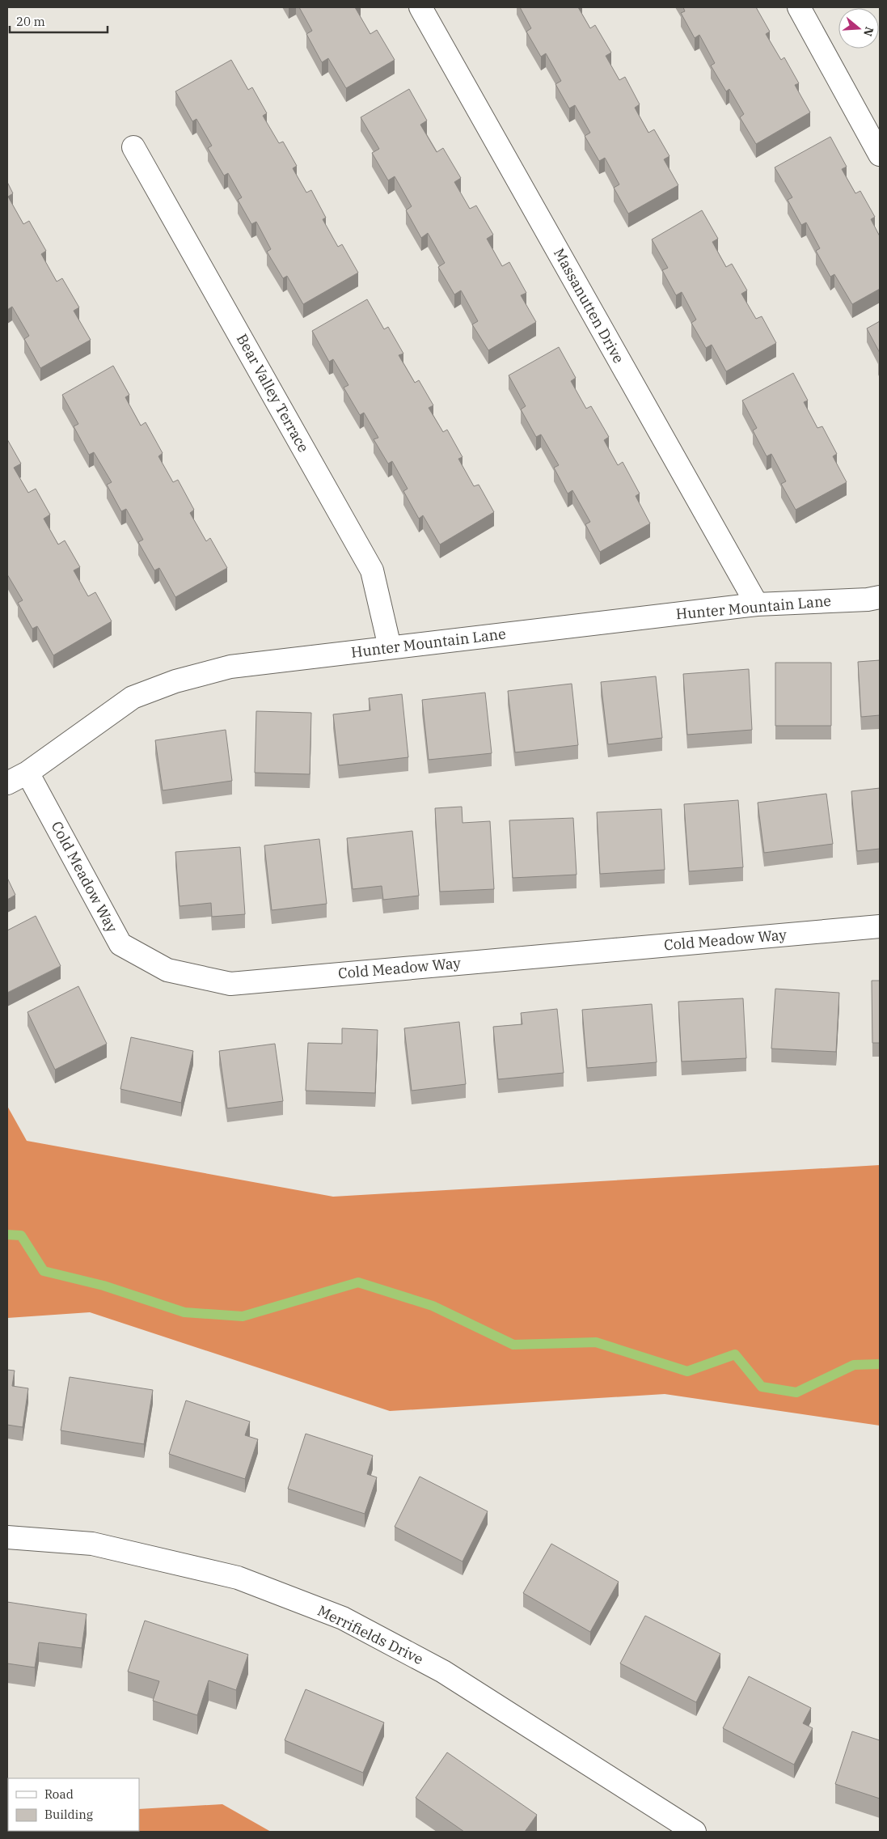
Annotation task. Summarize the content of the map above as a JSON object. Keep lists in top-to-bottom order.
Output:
{
  "streets": {
    "street": [
      "Massanutten Drive",
      "Bear Valley Terrace",
      "Hunter Mountain Lane",
      "Cold Meadow Way",
      "Merrifields Drive"
    ]
  },
  "crossings": [
    ["Massanutten Drive", "Hunter Mountain Lane"],
    ["Bear Valley Terrace", "Hunter Mountain Lane"],
    ["Hunter Mountain Lane", "Cold Meadow Way"]
  ],
  "legend": ["Road", "Building"],
  "scale_bar": "20 m",
  "north": "right"
}
